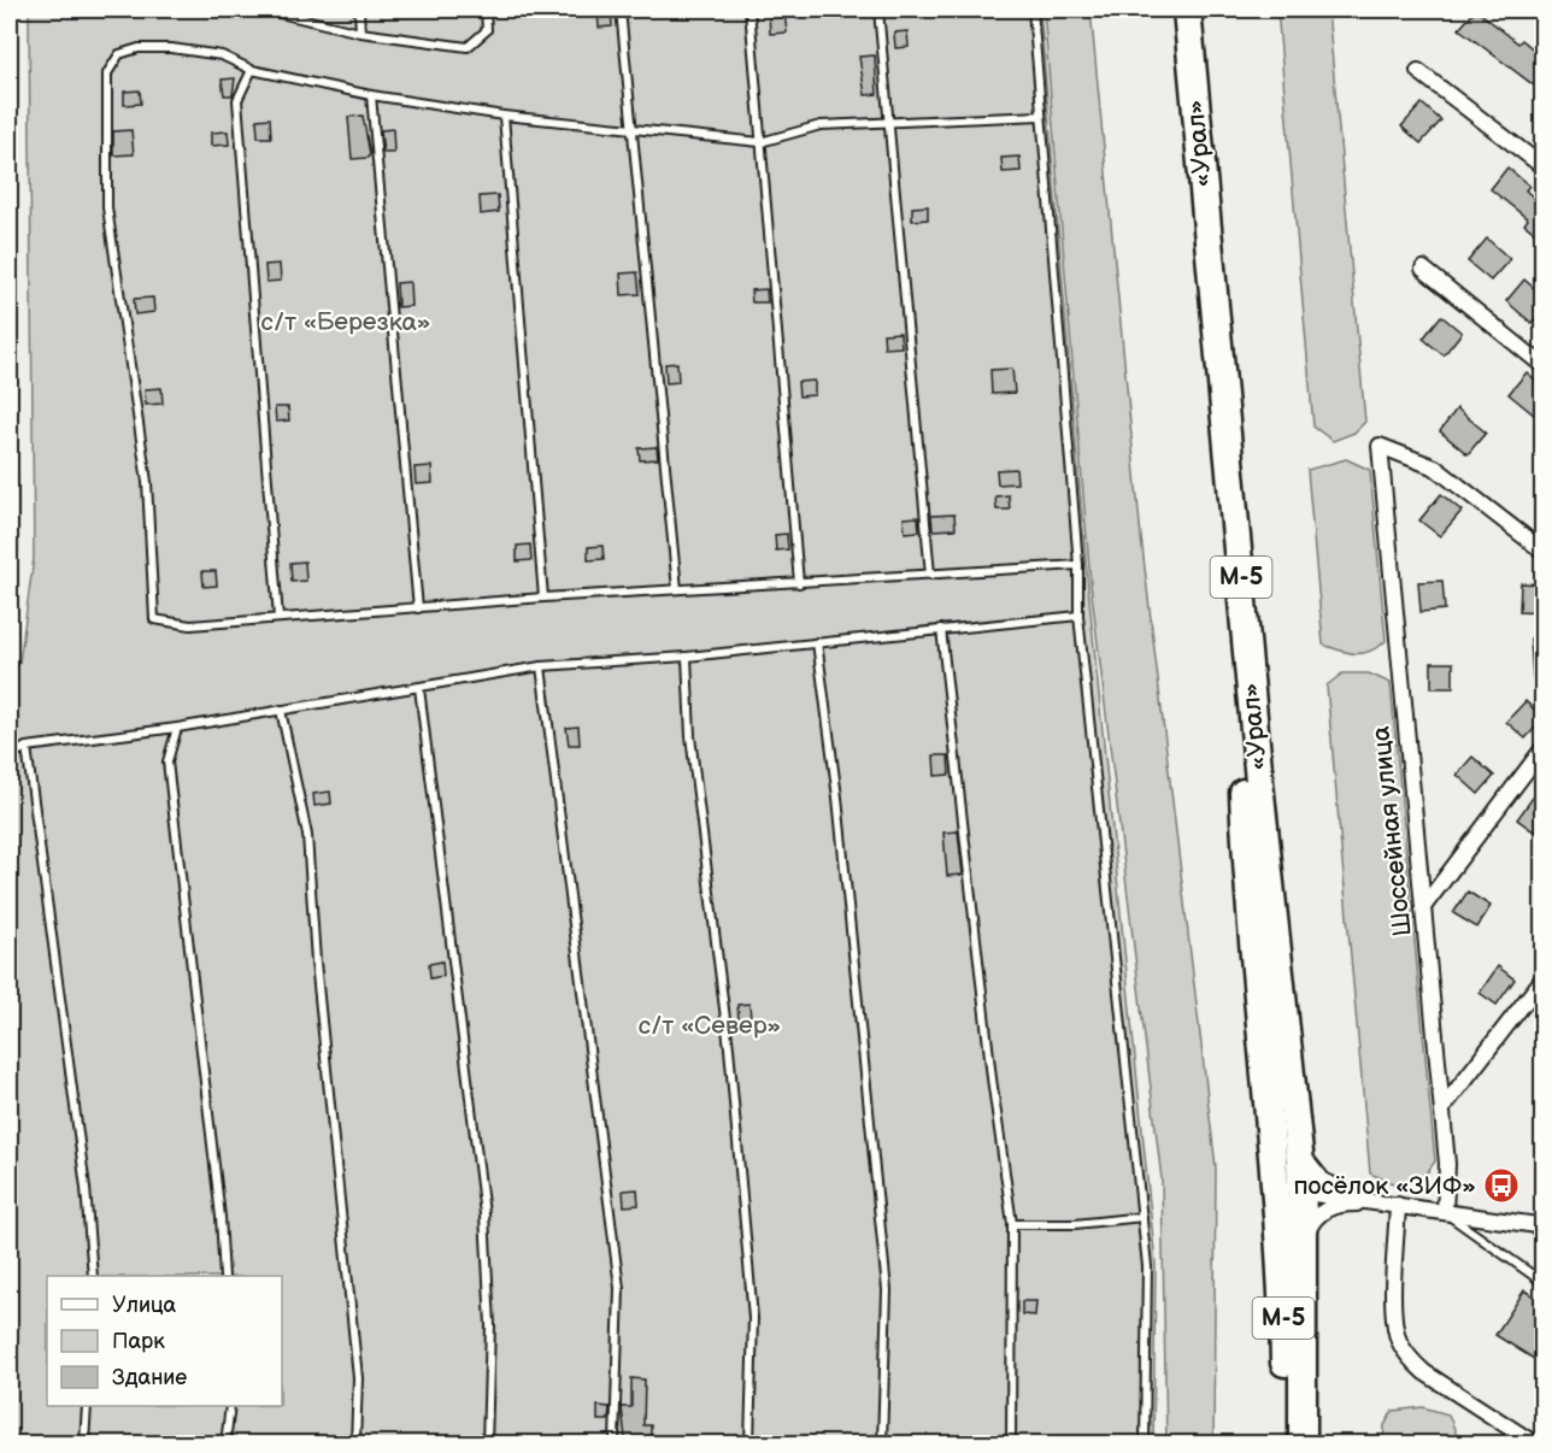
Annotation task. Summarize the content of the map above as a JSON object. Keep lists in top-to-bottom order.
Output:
{
  "streets": {
    "highway": ["«Урал»", "М-5"],
    "street": ["Шоссейная улица"]
  },
  "parks": ["с/т «Березка»", "с/т «Север»"],
  "places": {
    "bus stop": ["посёлок «ЗИФ»"]
  },
  "legend": ["Улица", "Парк", "Здание"]
}
